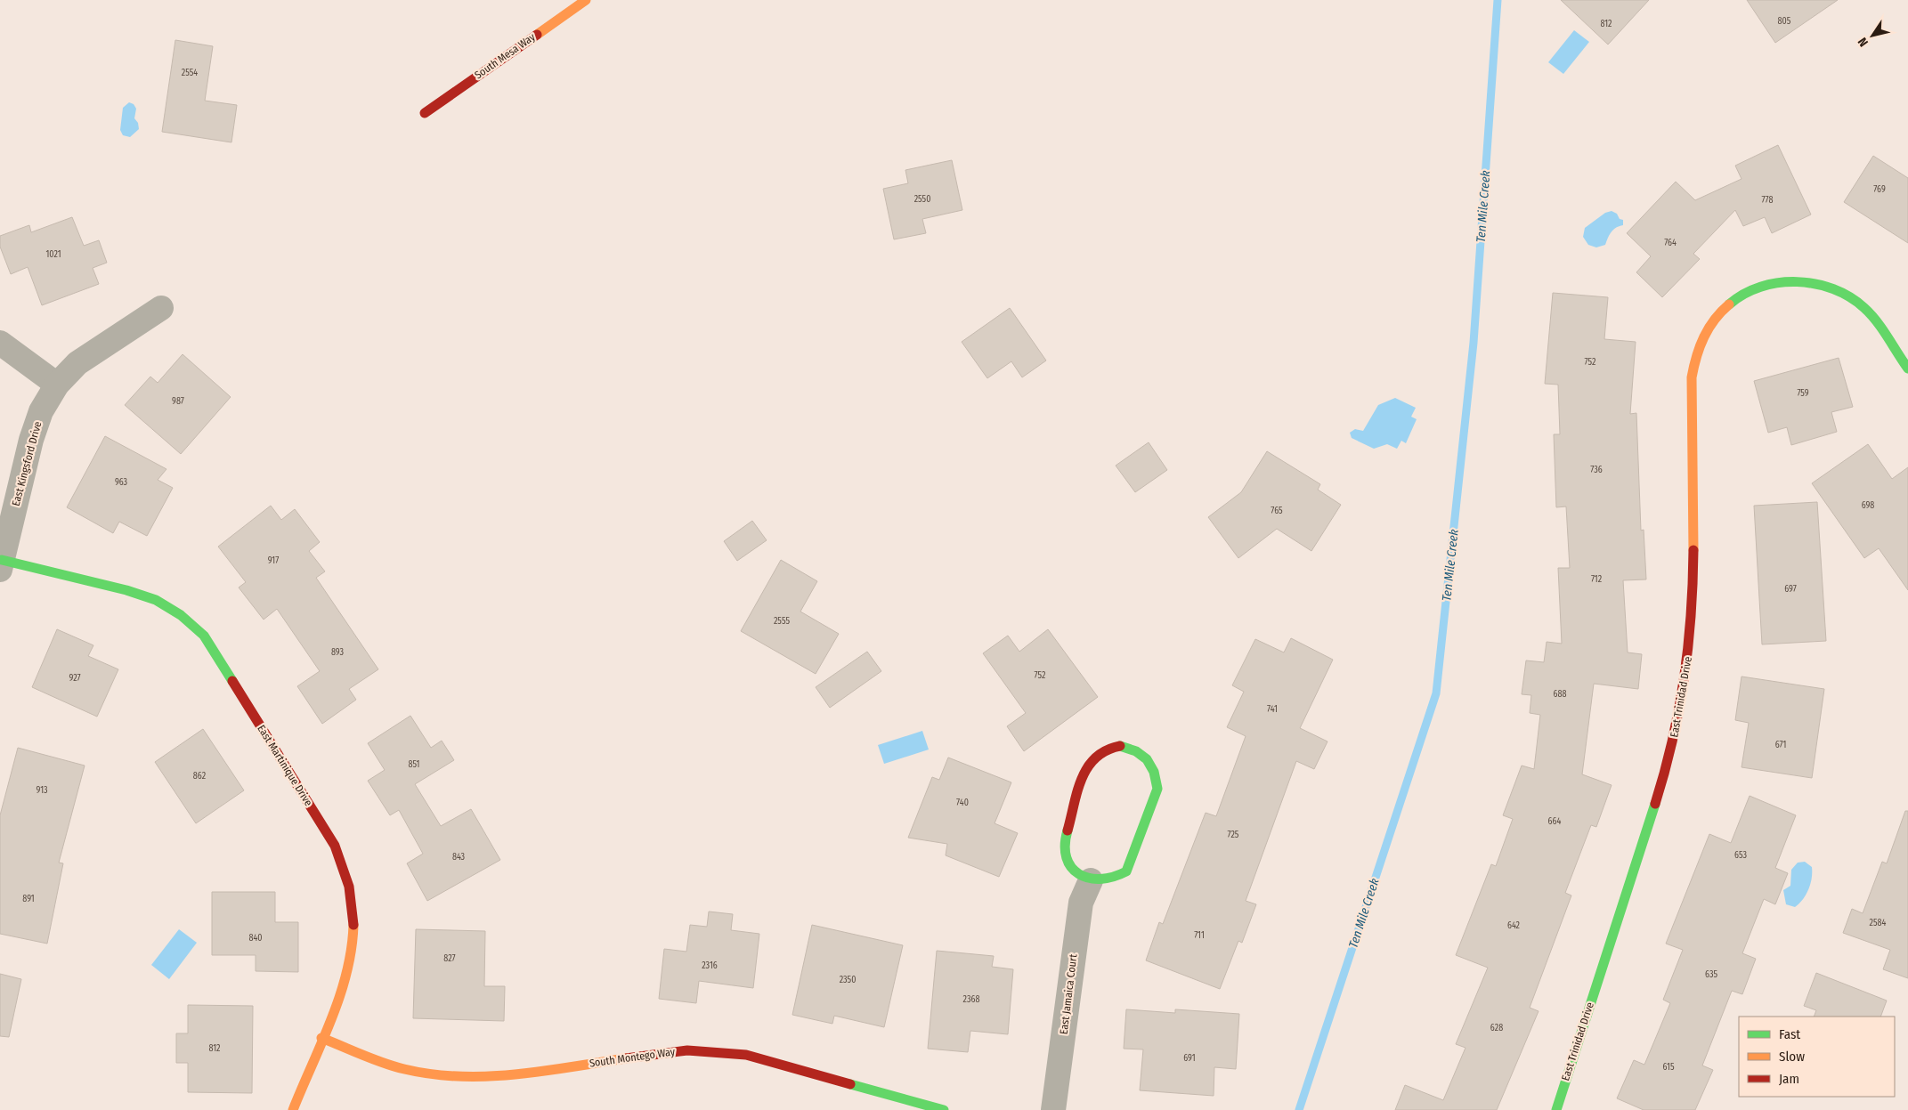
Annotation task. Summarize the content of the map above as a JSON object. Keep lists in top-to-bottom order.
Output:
{
  "streets": {
    "street": [
      "South Mesa Way",
      "East Kingsford Drive",
      "East Trinidad Drive",
      "East Martinique Drive",
      "East Jamaica Court",
      "South Montego Way"
    ]
  },
  "crossings": [
    ["East Kingsford Drive", "East Martinique Drive"],
    ["East Martinique Drive", "South Montego Way"]
  ],
  "water": ["Ten Mile Creek"],
  "house_numbers": [
    "805",
    "812",
    "2554",
    "769",
    "2550",
    "778",
    "764",
    "1021",
    "752",
    "759",
    "987",
    "736",
    "963",
    "698",
    "765",
    "917",
    "712",
    "697",
    "2555",
    "893",
    "752",
    "927",
    "688",
    "741",
    "671",
    "851",
    "862",
    "913",
    "740",
    "664",
    "725",
    "653",
    "843",
    "891",
    "2584",
    "642",
    "711",
    "840",
    "827",
    "2316",
    "635",
    "2350",
    "2368",
    "628",
    "812",
    "691",
    "615"
  ],
  "legend": ["Fast", "Slow", "Jam"],
  "north": "bottom left"
}
